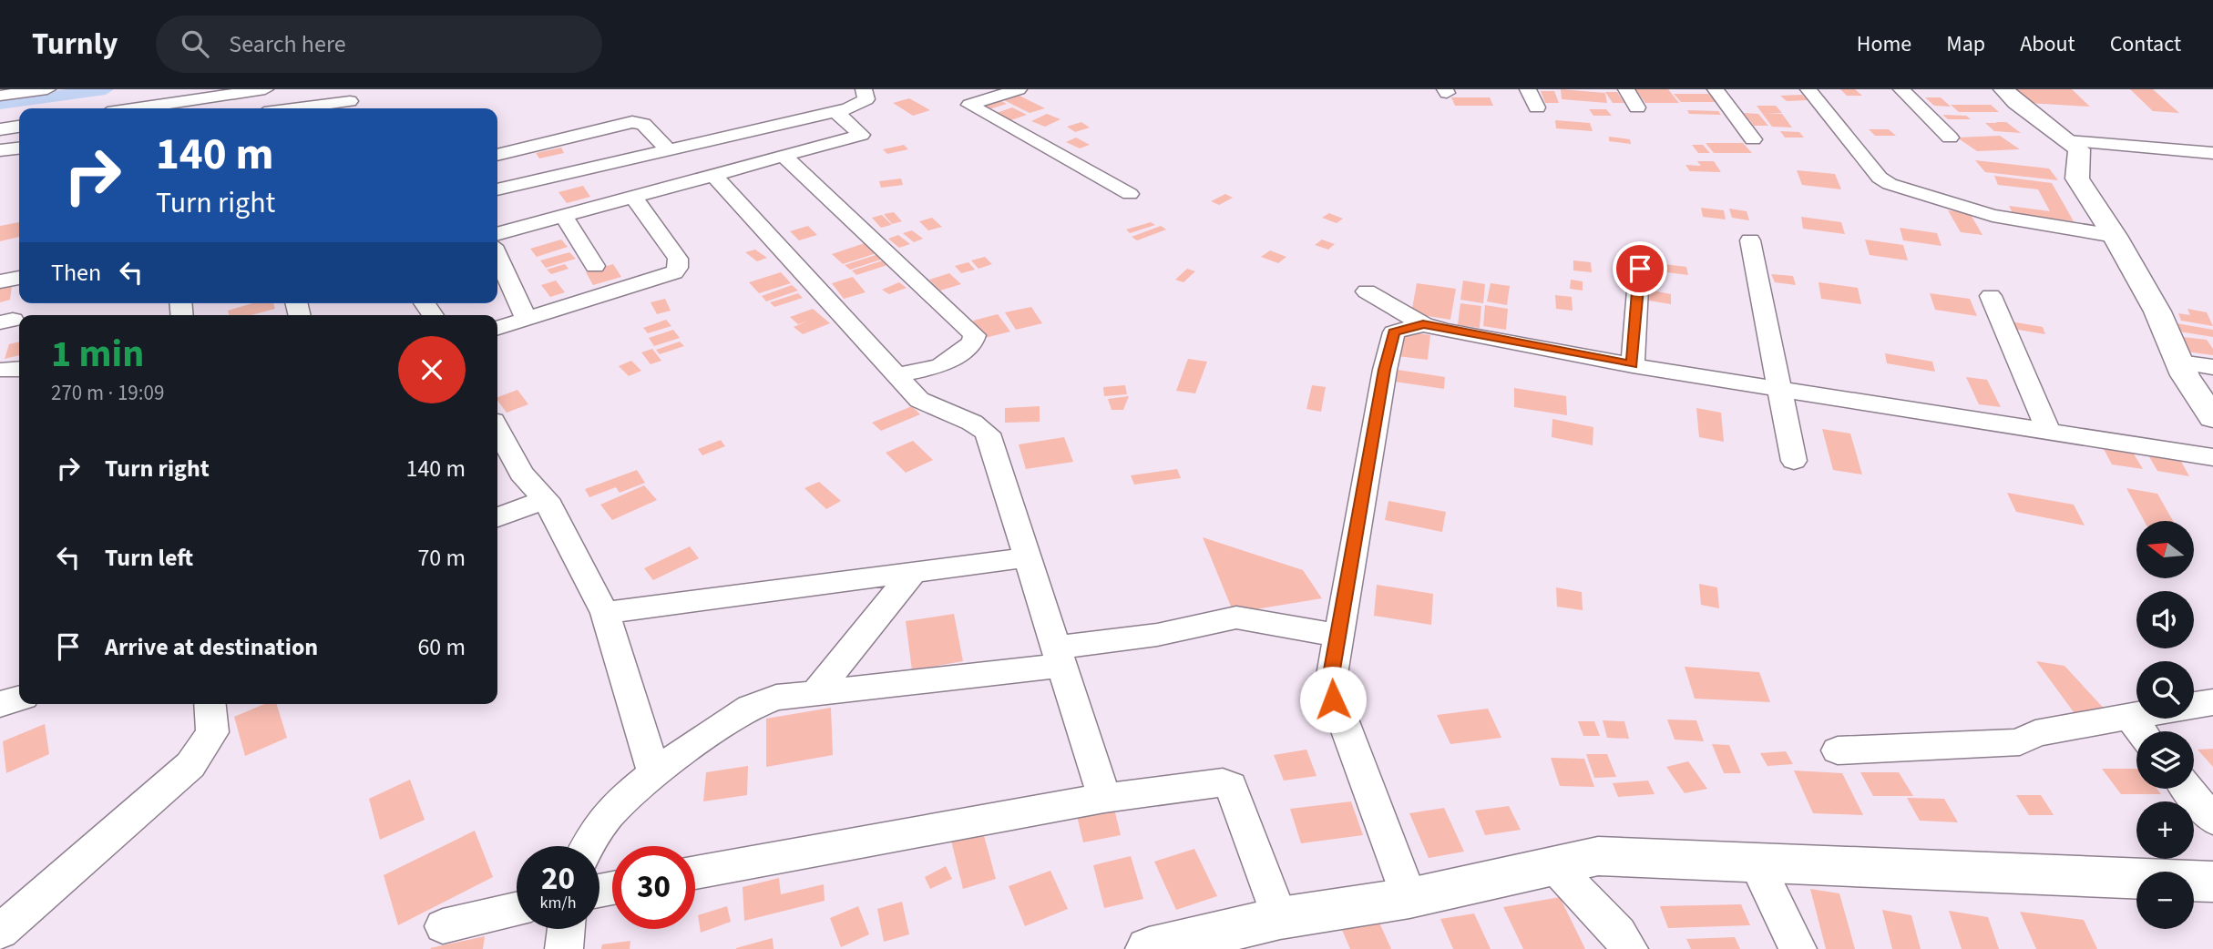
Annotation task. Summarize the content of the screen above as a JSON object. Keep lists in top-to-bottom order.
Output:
{
  "north": "left",
  "page": {
    "header": "Turnly",
    "search": "Search here",
    "nav": [
      "Home",
      "Map",
      "About",
      "Contact"
    ],
    "turn": ["140 m", "Turn right"],
    "then": "Then",
    "heading": ["1 min", "270 m · 19:09"],
    "list": [
      {
        "name": "Turn right",
        "value": "140 m"
      },
      {
        "name": "Turn left",
        "value": "70 m"
      },
      {
        "name": "Arrive at destination",
        "value": "60 m"
      }
    ],
    "map_buttons": ["+", "−"],
    "speed": "20 km/h",
    "limit": "30"
  }
}
